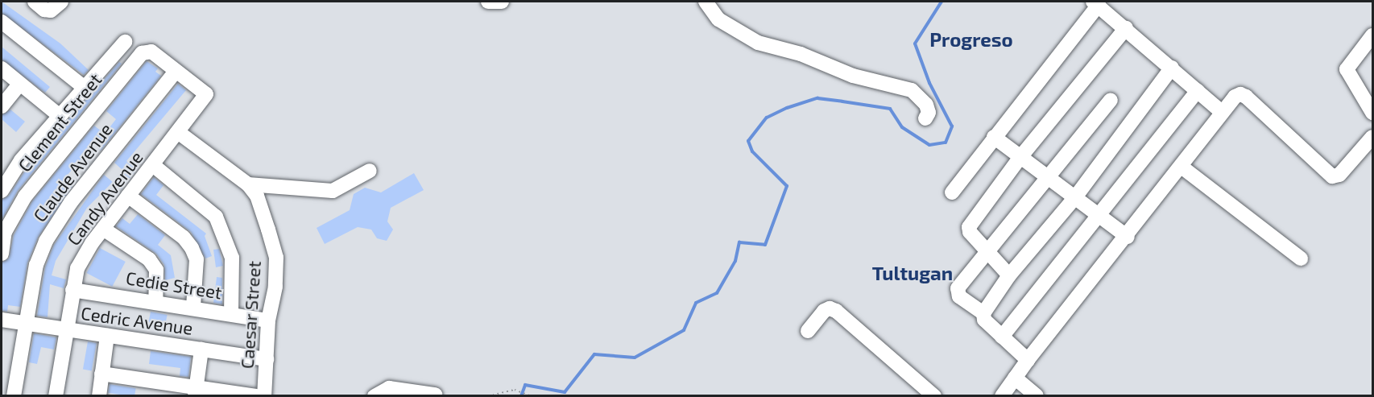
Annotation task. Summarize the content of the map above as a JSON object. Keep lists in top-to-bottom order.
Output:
{
  "streets": {
    "street": [
      "Clement Street",
      "Claude Avenue",
      "Candy Avenue",
      "Cedie Street",
      "Caesar Street",
      "Cedric Avenue"
    ]
  },
  "crossings": [
    ["Clement Street", "Claude Avenue"],
    ["Clement Street", "Candy Avenue"],
    ["Claude Avenue", "Candy Avenue"],
    ["Claude Avenue", "Cedric Avenue"],
    ["Candy Avenue", "Cedie Street"],
    ["Candy Avenue", "Caesar Street"],
    ["Candy Avenue", "Cedric Avenue"],
    ["Cedie Street", "Caesar Street"],
    ["Caesar Street", "Cedric Avenue"]
  ],
  "districts": ["Progreso", "Tultugan"]
}
